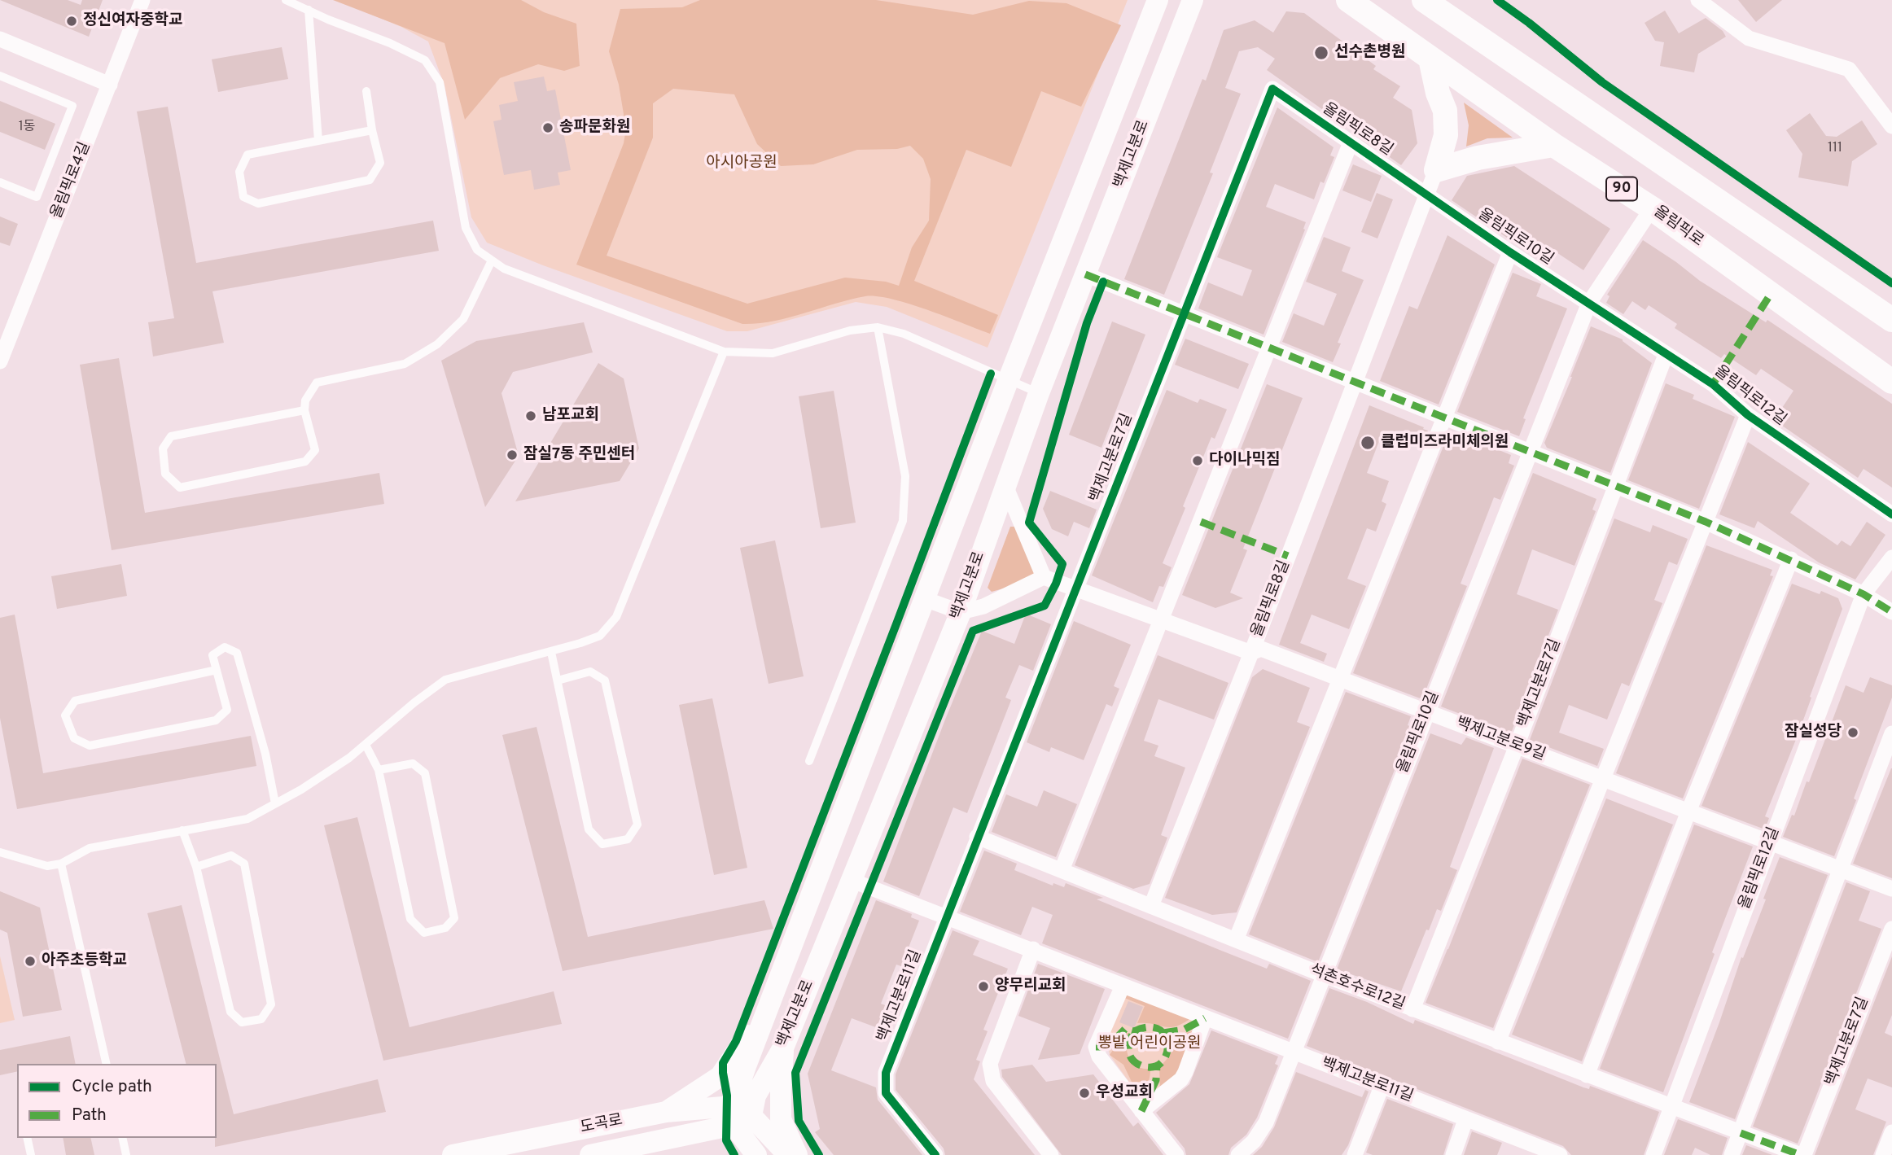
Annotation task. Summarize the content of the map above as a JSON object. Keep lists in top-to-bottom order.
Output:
{
  "streets": {
    "main road": [
      "백제고분로",
      "90",
      "올림픽로",
      "도곡로"
    ],
    "street": [
      "올림픽로8길",
      "올림픽로4길",
      "올림픽로10길",
      "올림픽로12길",
      "백제고분로7길",
      "백제고분로9길",
      "석촌호수로12길",
      "백제고분로11길"
    ]
  },
  "crossings": [
    ["올림픽로8길", "올림픽로10길"],
    ["올림픽로8길", "백제고분로7길"],
    ["올림픽로8길", "백제고분로9길"],
    ["올림픽로8길", "석촌호수로12길"],
    ["백제고분로", "백제고분로11길"],
    ["백제고분로", "도곡로"],
    ["올림픽로", "올림픽로10길"],
    ["올림픽로10길", "올림픽로12길"],
    ["올림픽로10길", "백제고분로9길"],
    ["올림픽로10길", "석촌호수로12길"],
    ["올림픽로10길", "백제고분로11길"],
    ["올림픽로12길", "백제고분로7길"],
    ["올림픽로12길", "백제고분로9길"],
    ["올림픽로12길", "석촌호수로12길"],
    ["백제고분로7길", "백제고분로9길"],
    ["백제고분로7길", "석촌호수로12길"],
    ["백제고분로7길", "백제고분로11길"],
    ["석촌호수로12길", "백제고분로11길"]
  ],
  "parks": ["아시아공원", "뽕밭 어린이공원"],
  "places": [
    "정신여자중학교",
    "선수촌병원",
    "송파문화원",
    "남포교회",
    "클럽미즈라미체의원",
    "잠실7동 주민센터",
    "다이나믹짐",
    "잠실성당",
    "아주초등학교",
    "양무리교회",
    "우성교회"
  ],
  "house_numbers": ["1동", "111"],
  "legend": ["Cycle path", "Path"]
}
